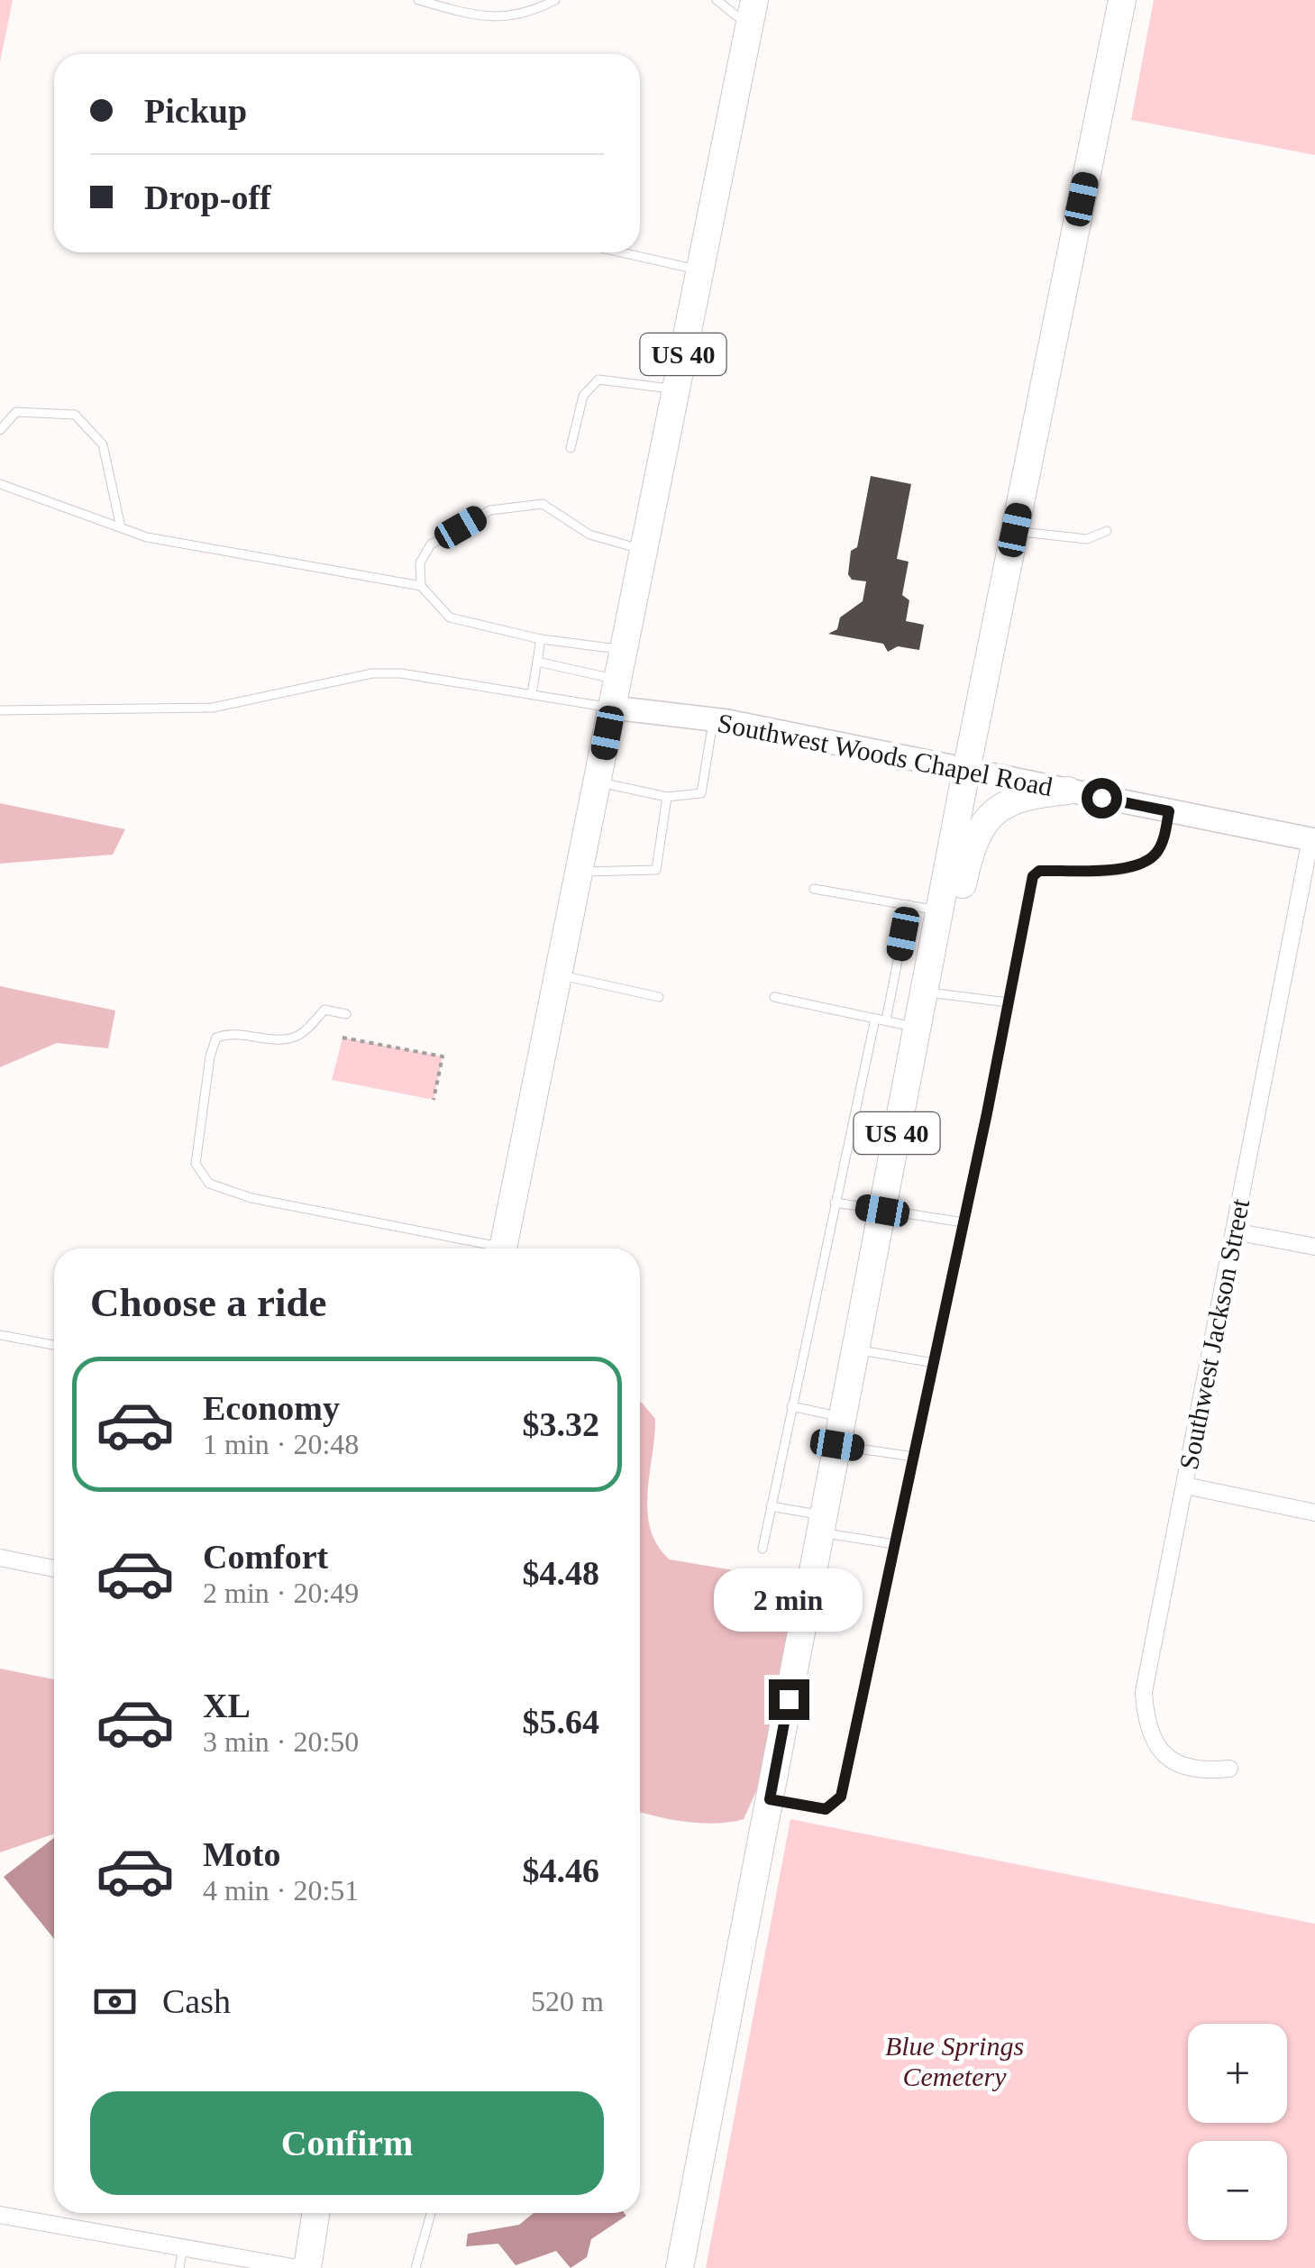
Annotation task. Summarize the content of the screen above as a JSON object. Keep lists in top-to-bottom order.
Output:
{
  "streets": {
    "main road": ["US 40", "Southwest Woods Chapel Road"],
    "street": ["Southwest Jackson Street"]
  },
  "crossings": [
    ["US 40", "Southwest Woods Chapel Road"],
    ["Southwest Woods Chapel Road", "Southwest Jackson Street"]
  ],
  "parks": ["Blue Springs Cemetery"],
  "page": {
    "banner": ["Pickup", "Drop-off"],
    "heading": "Choose a ride",
    "list": [
      {
        "name": "Economy",
        "note": "1 min · 20:48",
        "value": "$3.32"
      },
      {
        "name": "Comfort",
        "note": "2 min · 20:49",
        "value": "$4.48"
      },
      {
        "name": "XL",
        "note": "3 min · 20:50",
        "value": "$5.64"
      },
      {
        "name": "Moto",
        "note": "4 min · 20:51",
        "value": "$4.46"
      }
    ],
    "bubble": "2 min",
    "pay": ["Cash", "520 m"],
    "map_buttons": ["+", "−"],
    "buttons": "Confirm"
  }
}
